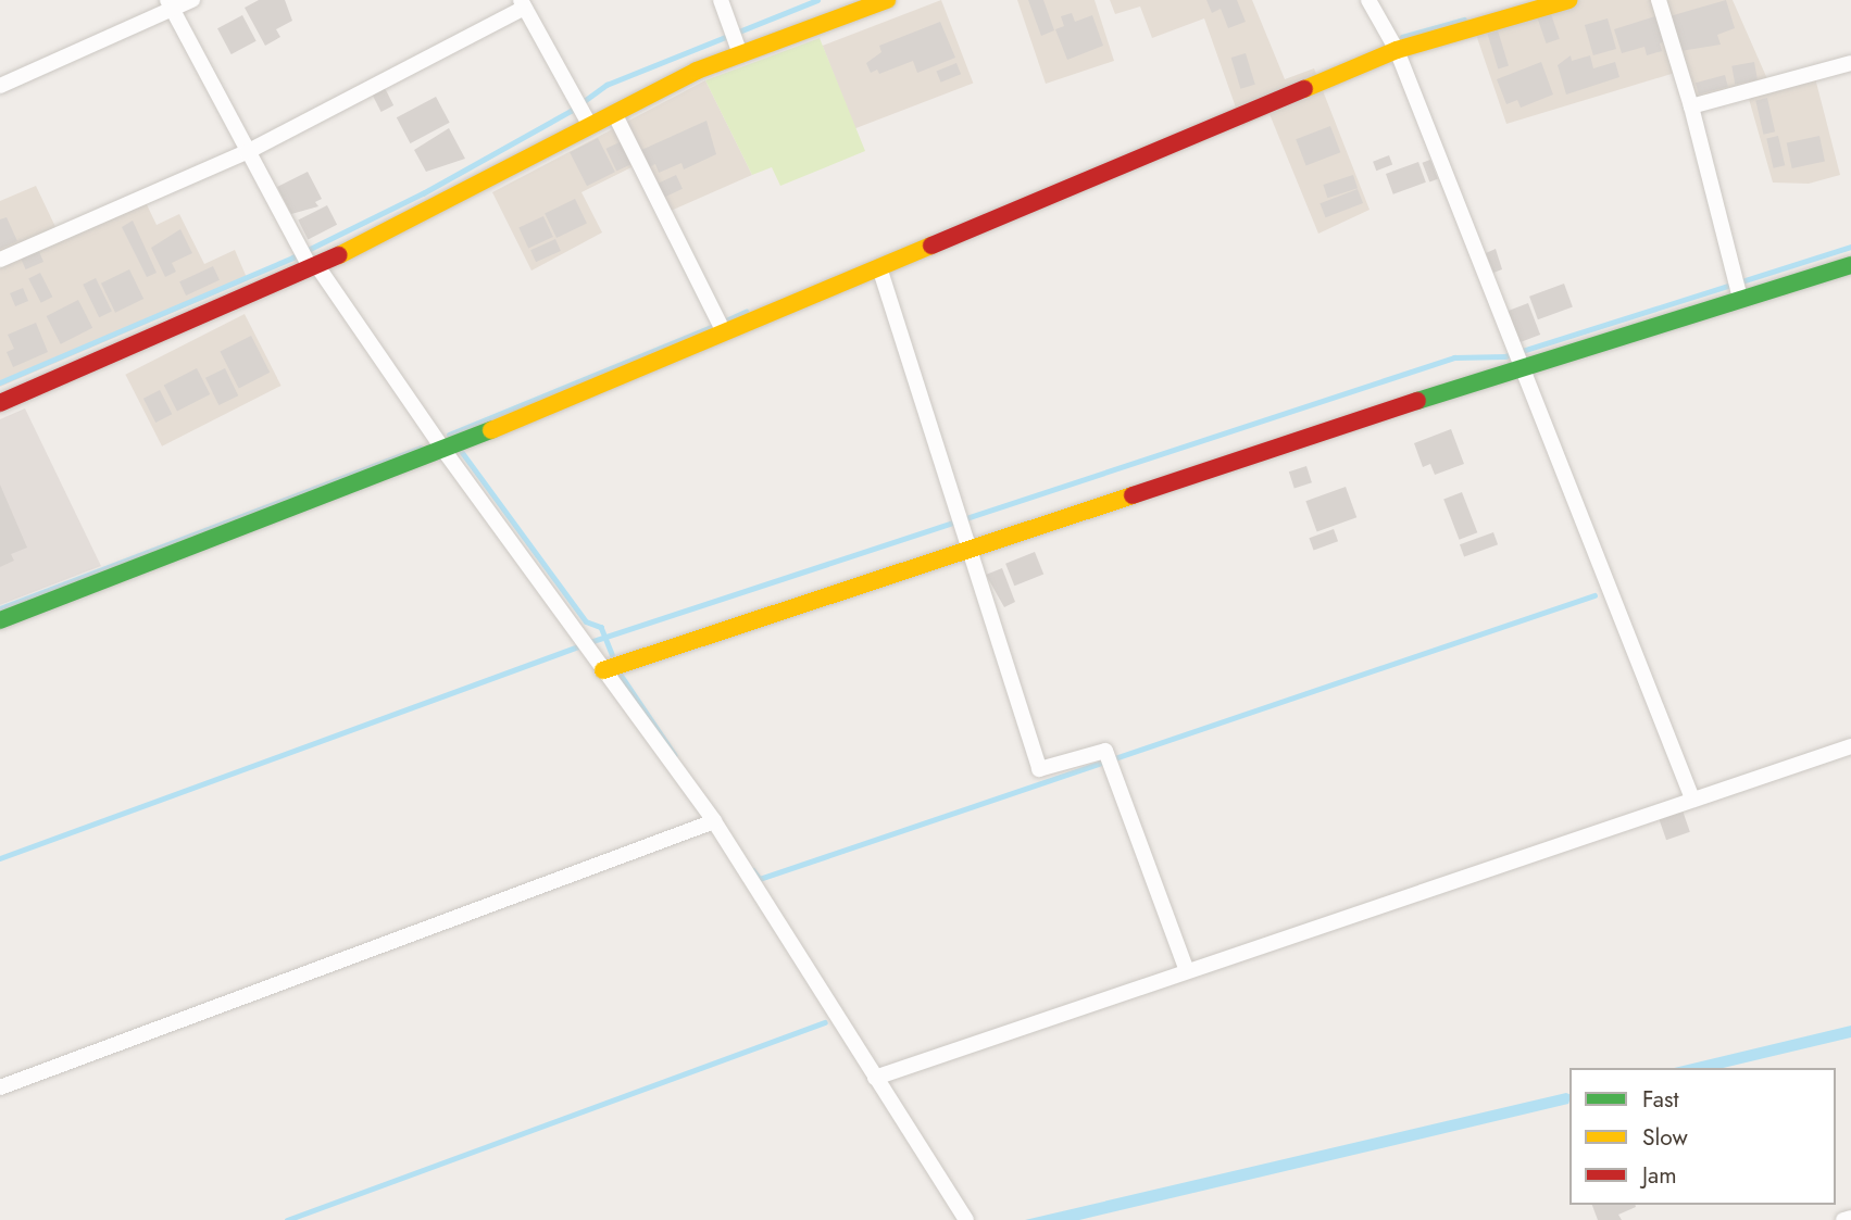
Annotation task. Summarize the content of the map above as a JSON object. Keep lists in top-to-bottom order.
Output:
{
  "legend": ["Fast", "Slow", "Jam"]
}
